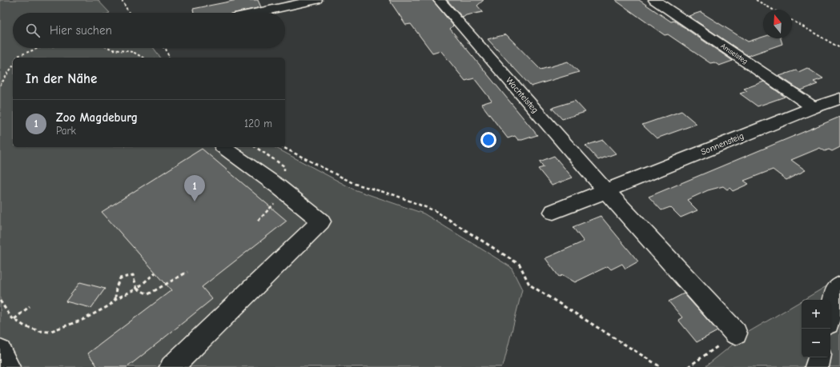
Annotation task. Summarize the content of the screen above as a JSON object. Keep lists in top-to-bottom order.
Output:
{
  "streets": {
    "street": ["Amselsteg", "Wachtelsteg", "Sonnensteig"]
  },
  "crossings": [
    ["Amselsteg", "Sonnensteig"],
    ["Wachtelsteg", "Sonnensteig"]
  ],
  "north": "top",
  "page": {
    "search": "Hier suchen",
    "heading": "In der Nähe",
    "list": [
      {
        "mark": "1",
        "name": "Zoo Magdeburg",
        "note": "Park",
        "value": "120 m"
      }
    ],
    "pins": "1",
    "map_buttons": ["+", "−"]
  }
}
